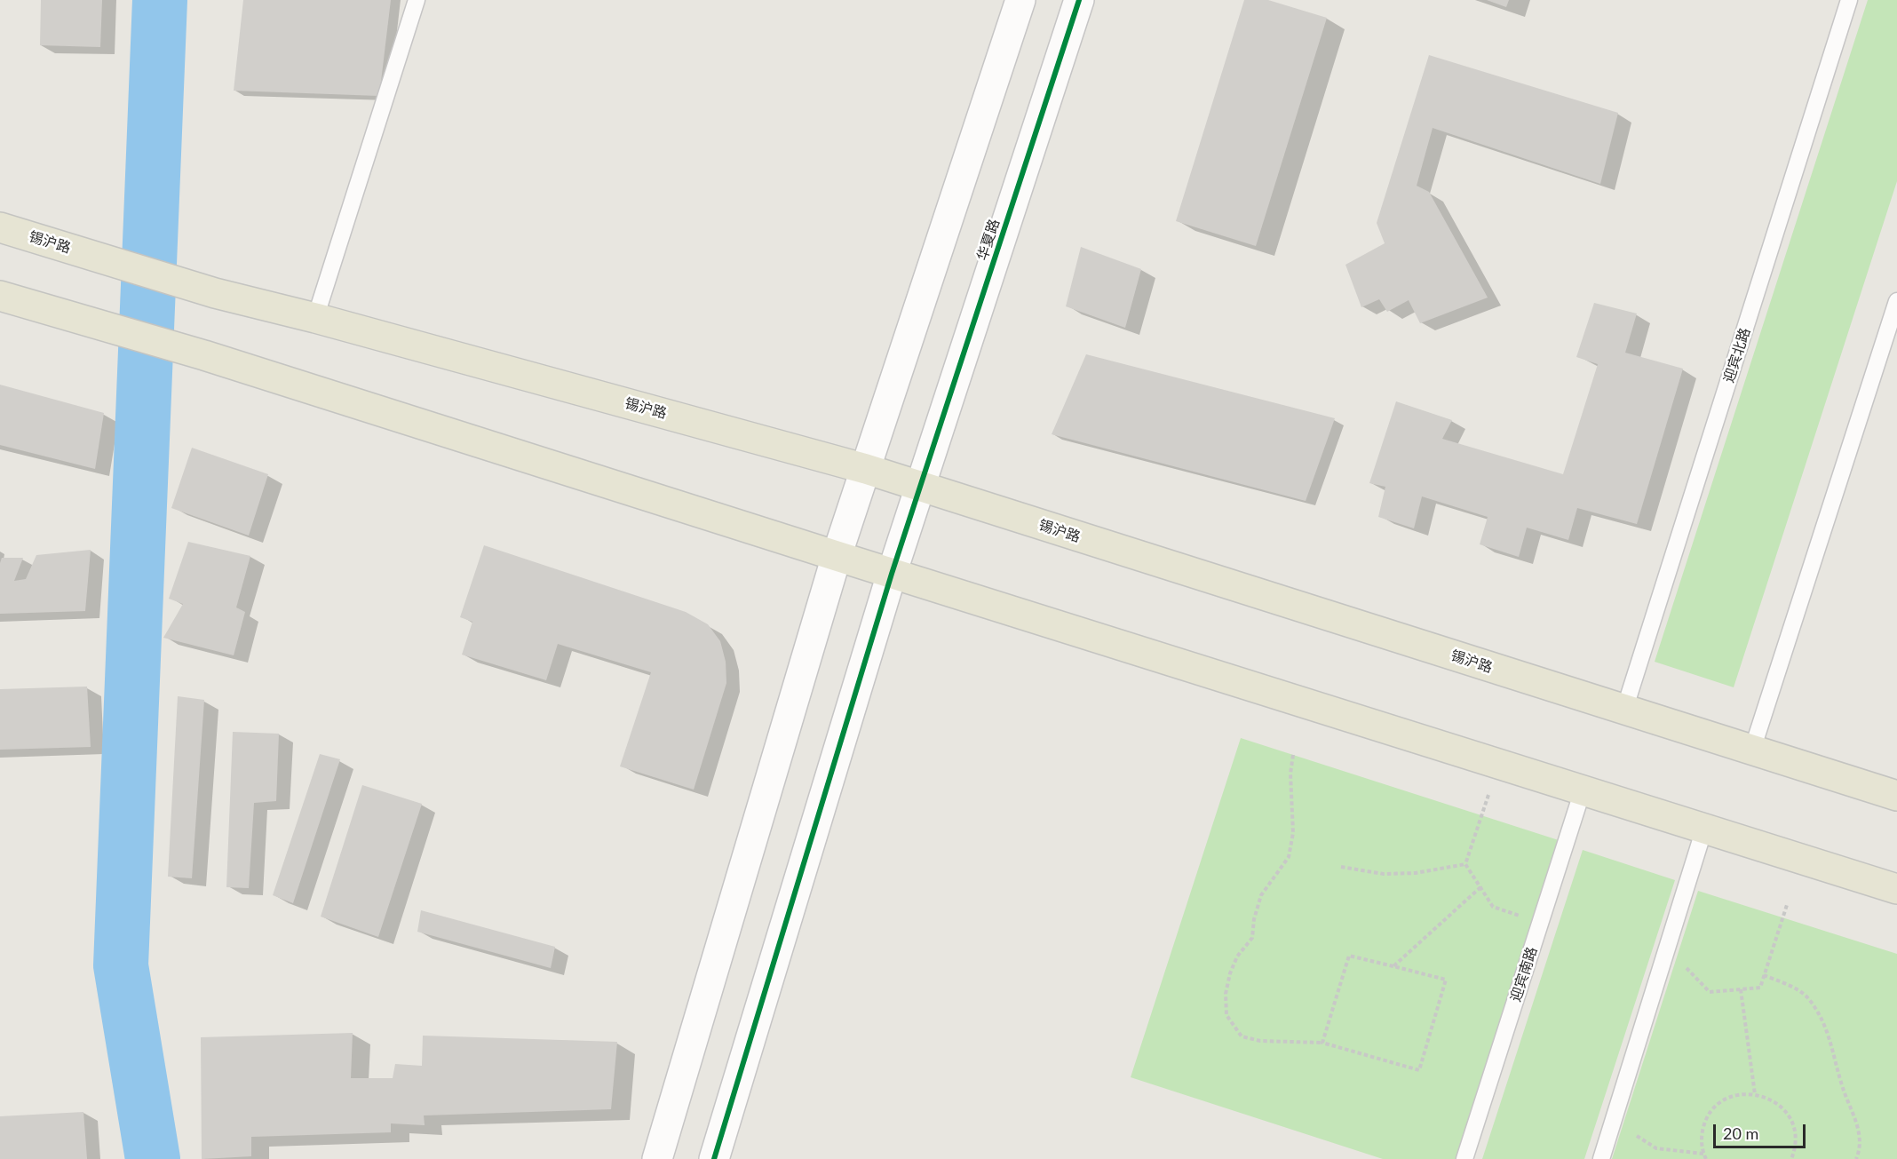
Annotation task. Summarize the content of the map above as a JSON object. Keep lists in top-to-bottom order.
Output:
{
  "streets": {
    "main road": ["锡沪路"],
    "street": ["华夏路"],
    "lane": ["迎宾北路", "迎宾南路"]
  },
  "crossings": [
    ["华夏路", "锡沪路"],
    ["锡沪路", "迎宾北路"]
  ],
  "scale_bar": "20 m"
}
